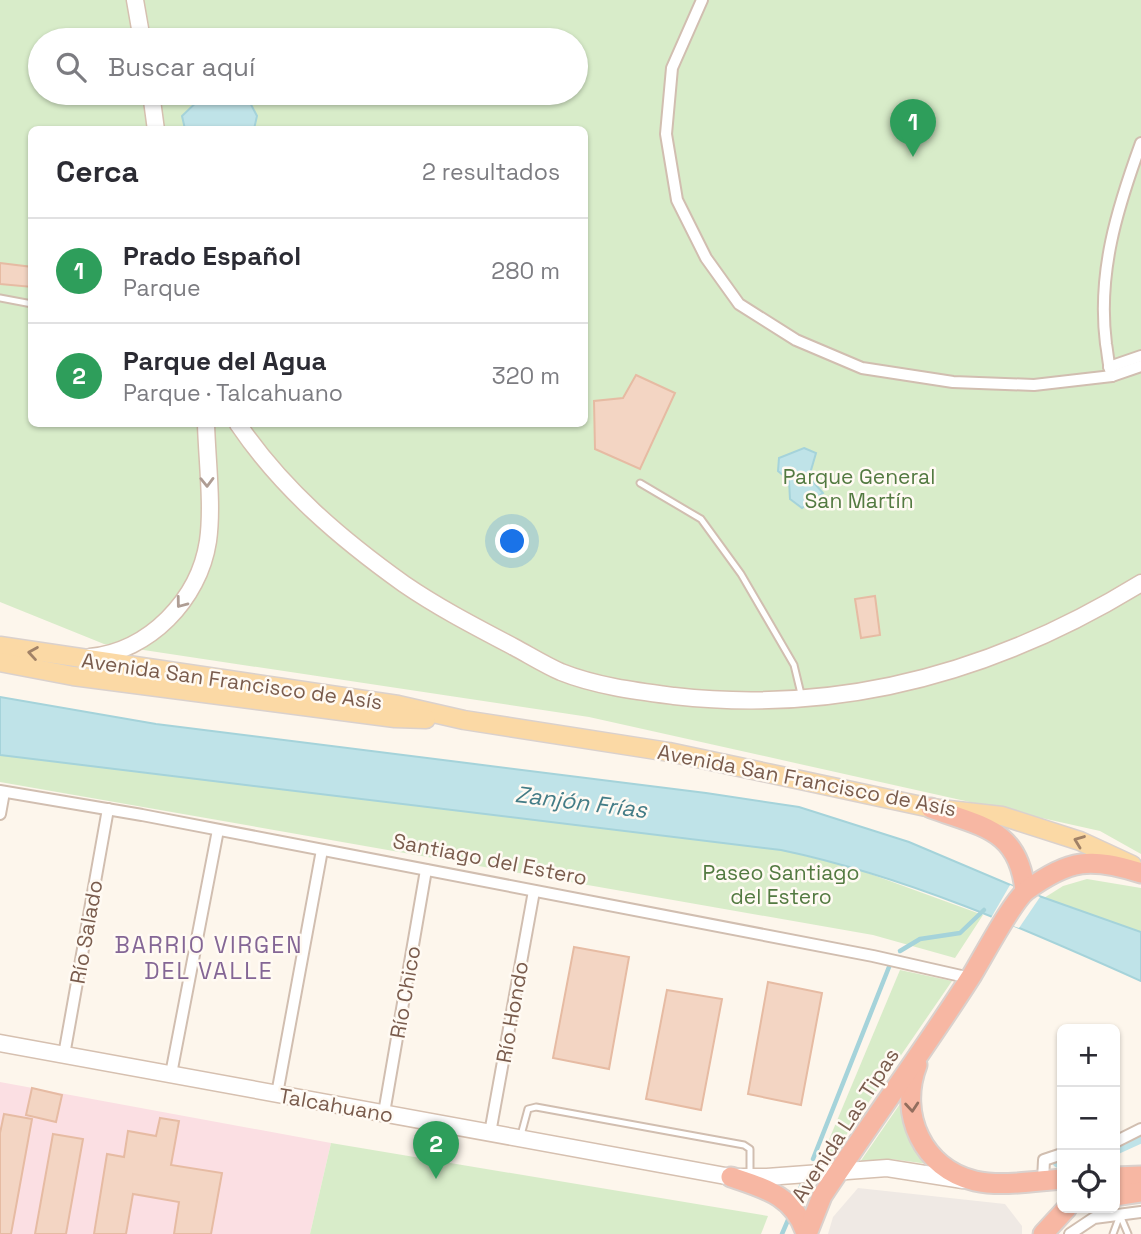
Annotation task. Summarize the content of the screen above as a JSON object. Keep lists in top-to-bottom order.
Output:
{
  "streets": {
    "highway": ["Avenida Las Tipas"],
    "main road": ["Avenida San Francisco de Asís"],
    "street": [
      "Santiago del Estero",
      "Río Salado",
      "Río Chico",
      "Río Hondo",
      "Talcahuano"
    ]
  },
  "crossings": [
    ["Santiago del Estero", "Río Salado"],
    ["Santiago del Estero", "Río Chico"],
    ["Santiago del Estero", "Río Hondo"],
    ["Santiago del Estero", "Avenida Las Tipas"],
    ["Río Salado", "Talcahuano"],
    ["Río Chico", "Talcahuano"],
    ["Río Hondo", "Talcahuano"],
    ["Talcahuano", "Avenida Las Tipas"]
  ],
  "districts": ["BARRIO VIRGEN DEL VALLE"],
  "water": ["Zanjón Frías"],
  "parks": ["Parque General San Martín", "Paseo Santiago del Estero"],
  "page": {
    "search": "Buscar aquí",
    "pins": ["1", "2"],
    "heading": ["Cerca", "2 resultados"],
    "list": [
      {
        "mark": "1",
        "name": "Prado Español",
        "note": "Parque",
        "value": "280 m"
      },
      {
        "mark": "2",
        "name": "Parque del Agua",
        "note": "Parque · Talcahuano",
        "value": "320 m"
      }
    ],
    "map_buttons": ["+", "−"]
  }
}
